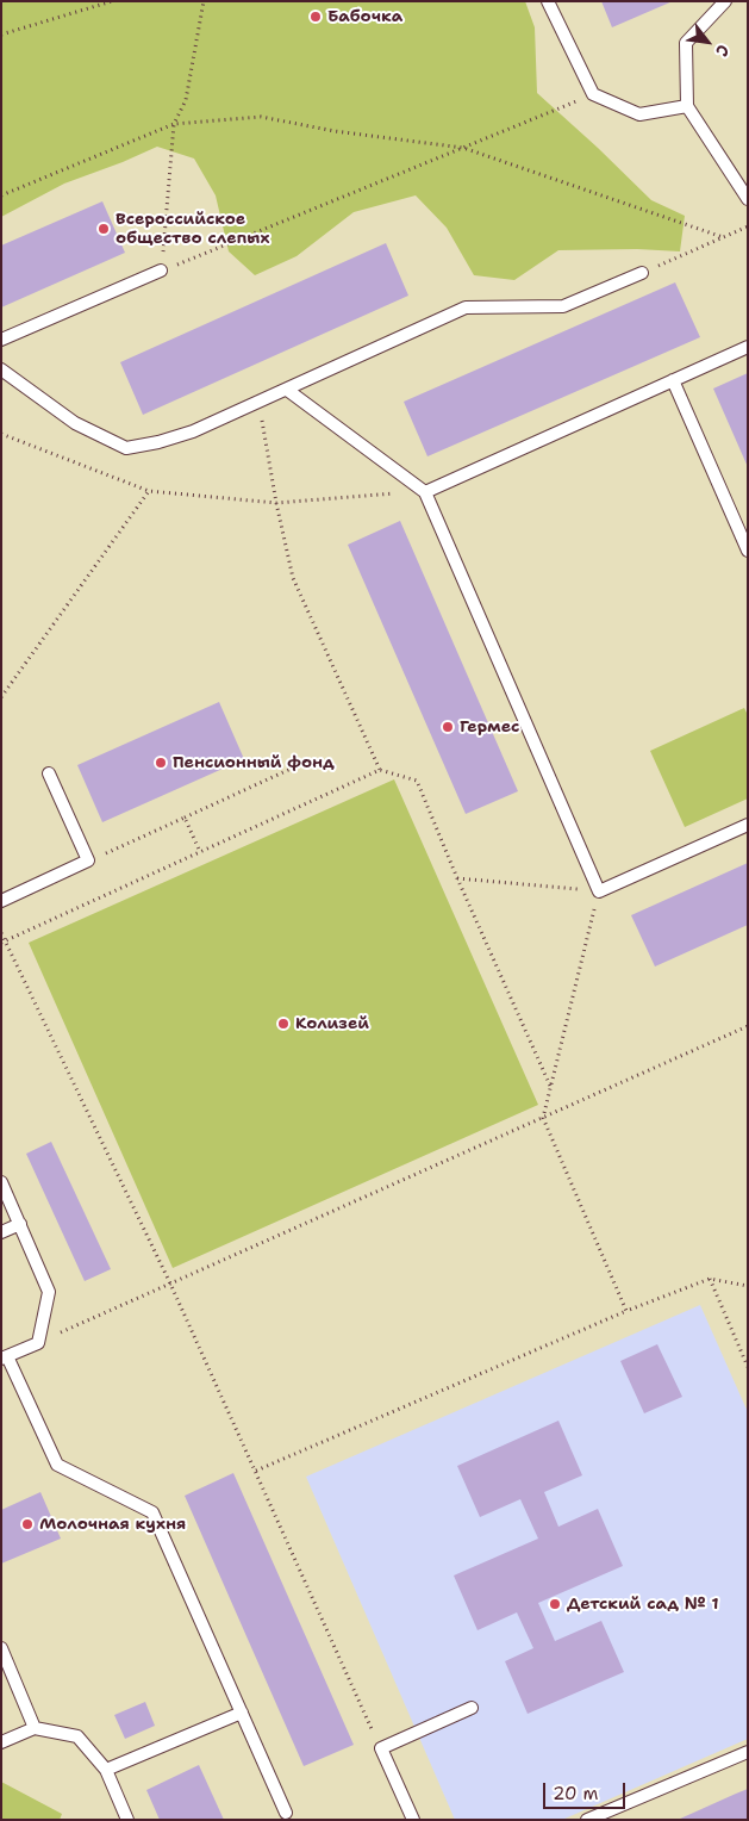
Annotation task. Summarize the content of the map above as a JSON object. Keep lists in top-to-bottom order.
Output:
{
  "places": [
    "Бабочка",
    "Всероссийское общество слепых",
    "Гермес",
    "Пенсионный фонд",
    "Колизей",
    "Молочная кухня",
    "Детский сад № 1"
  ],
  "scale_bar": "20 m",
  "north": "bottom right"
}
